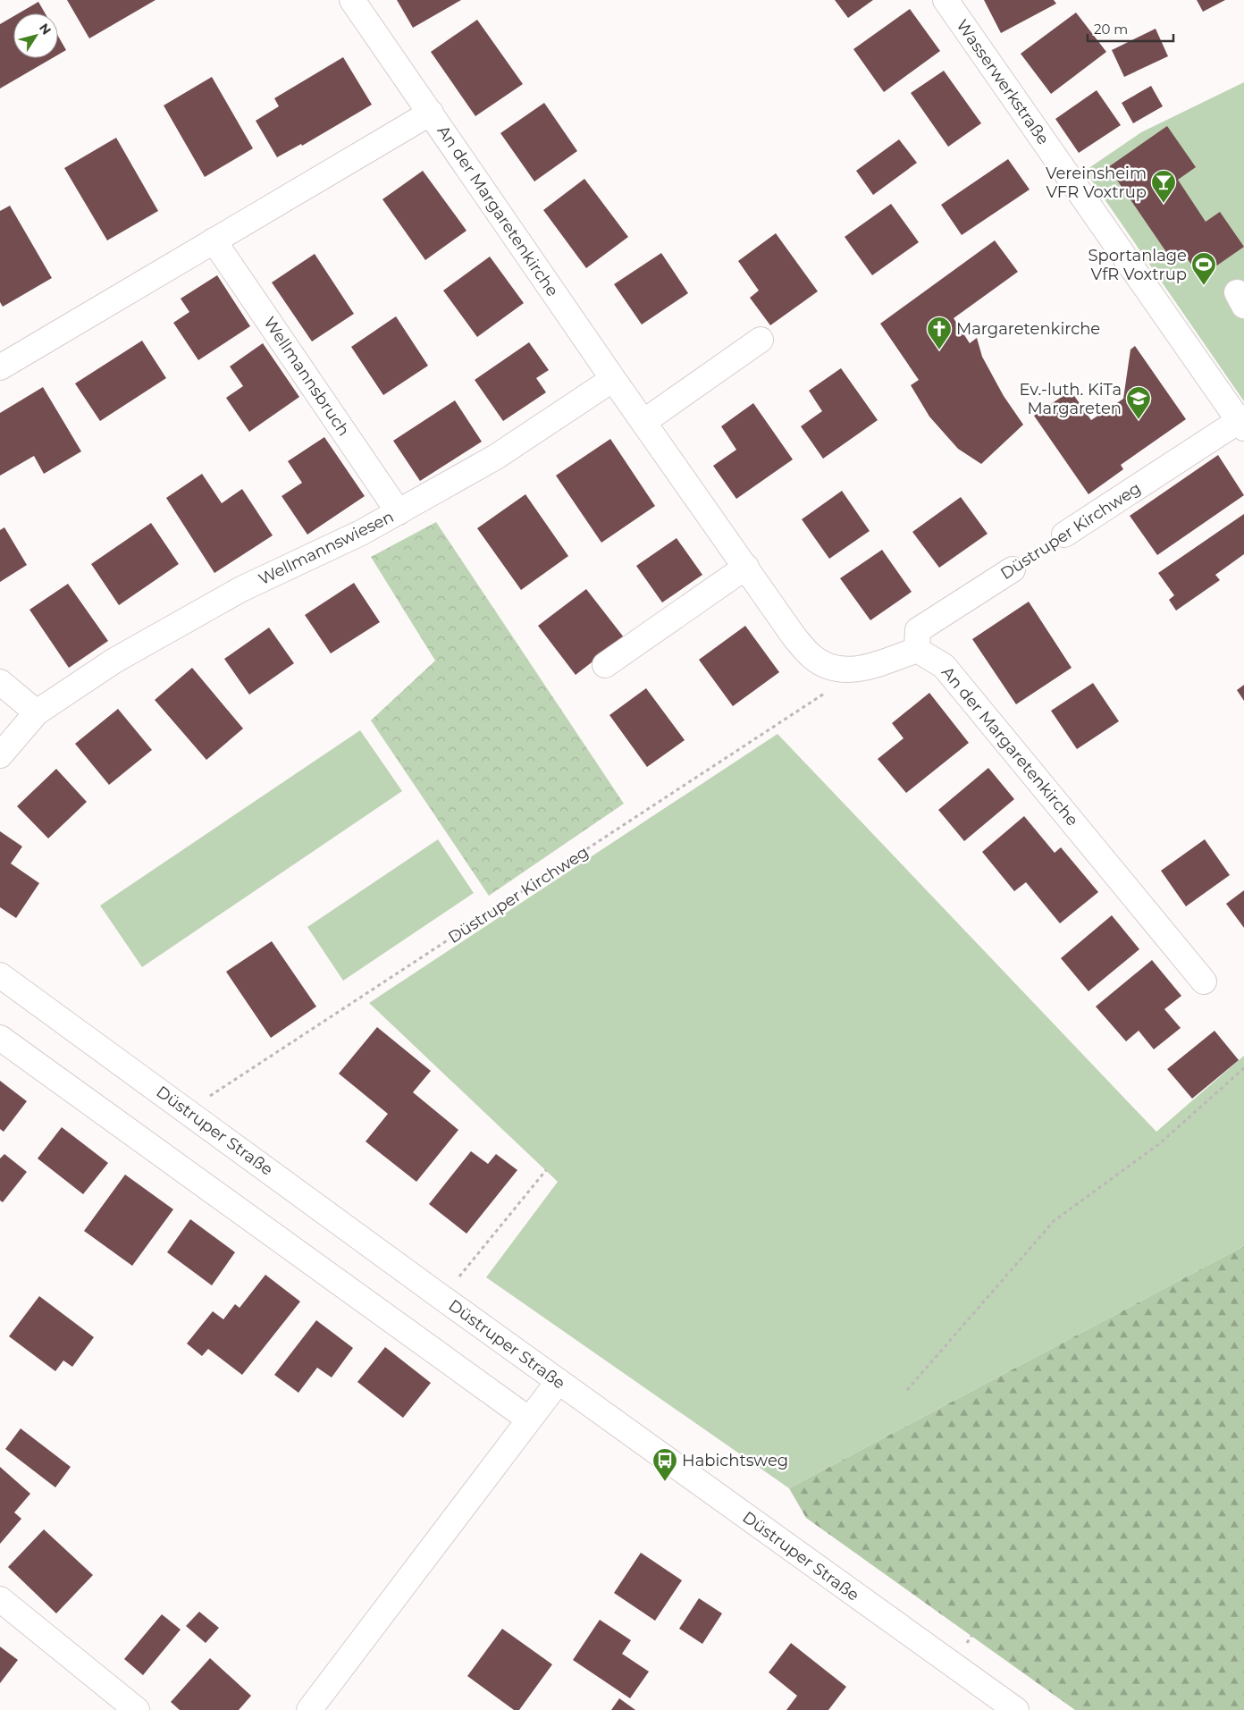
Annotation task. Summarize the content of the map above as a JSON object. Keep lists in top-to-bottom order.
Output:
{
  "streets": {
    "street": [
      "Wasserwerkstraße",
      "An der Margaretenkirche",
      "Wellmannsbruch",
      "Düstruper Kirchweg",
      "Wellmannswiesen",
      "Düstruper Straße"
    ]
  },
  "crossings": [
    ["Wasserwerkstraße", "Düstruper Kirchweg"],
    ["An der Margaretenkirche", "Düstruper Kirchweg"],
    ["An der Margaretenkirche", "Wellmannswiesen"],
    ["Wellmannsbruch", "Wellmannswiesen"],
    ["Düstruper Kirchweg", "Düstruper Straße"]
  ],
  "places": {
    "bar": ["Vereinsheim VFR Voxtrup"],
    "sports": ["Sportanlage VfR Voxtrup"],
    "church": ["Margaretenkirche"],
    "school or university": ["Ev.-luth. KiTa Margareten"],
    "bus stop": ["Habichtsweg"]
  },
  "scale_bar": "20 m",
  "north": "top right"
}
